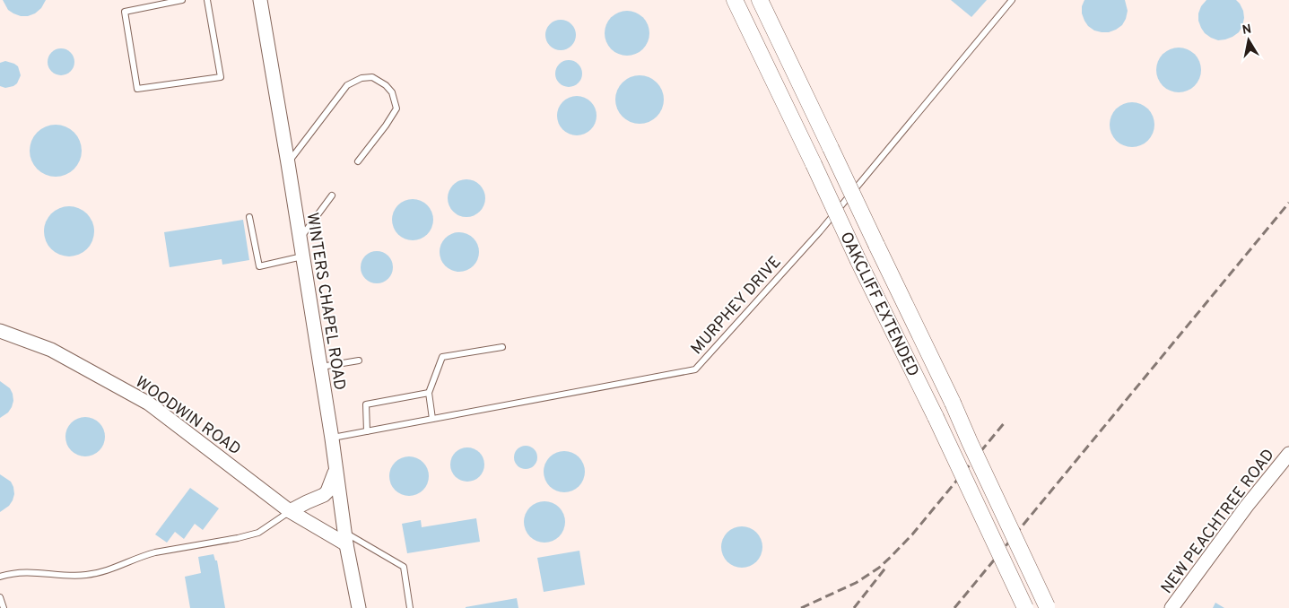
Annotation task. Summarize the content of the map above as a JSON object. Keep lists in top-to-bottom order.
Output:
{
  "streets": {
    "main road": ["OAKCLIFF EXTENDED"],
    "street": ["WINTERS CHAPEL ROAD", "WOODWIN ROAD", "NEW PEACHTREE ROAD"],
    "lane": ["MURPHEY DRIVE"]
  },
  "crossings": [
    ["WINTERS CHAPEL ROAD", "MURPHEY DRIVE"],
    ["WINTERS CHAPEL ROAD", "WOODWIN ROAD"]
  ],
  "north": "top"
}
